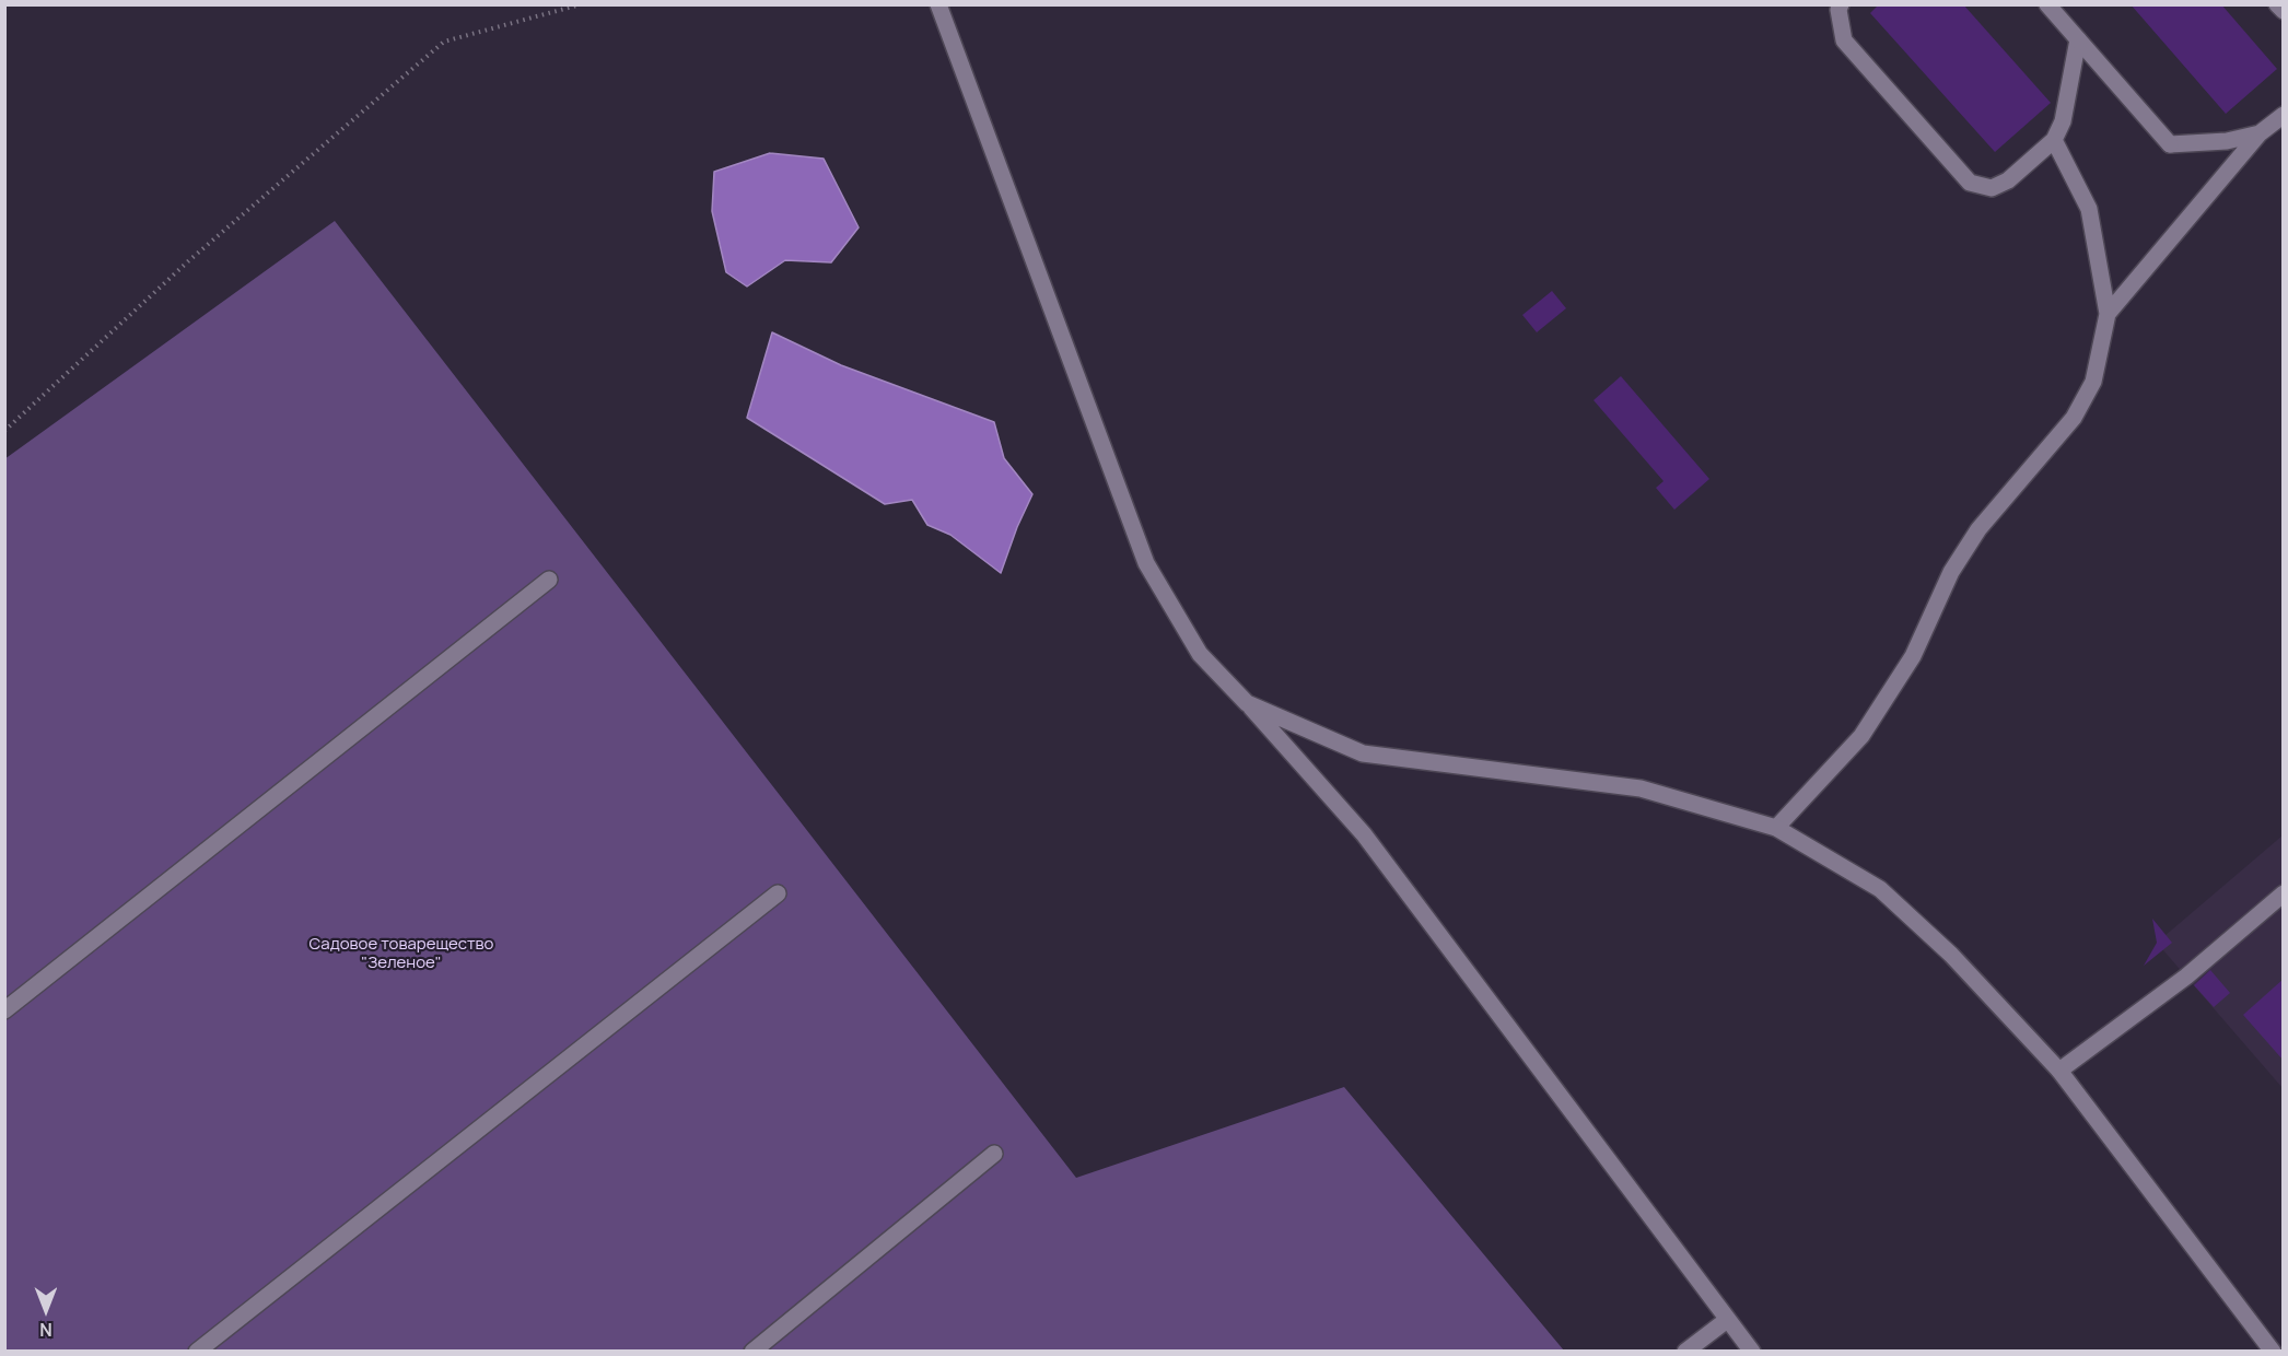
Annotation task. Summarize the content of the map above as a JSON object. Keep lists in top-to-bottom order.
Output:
{
  "parks": ["Садовое товарещество \"Зеленое\""],
  "north": "bottom"
}
